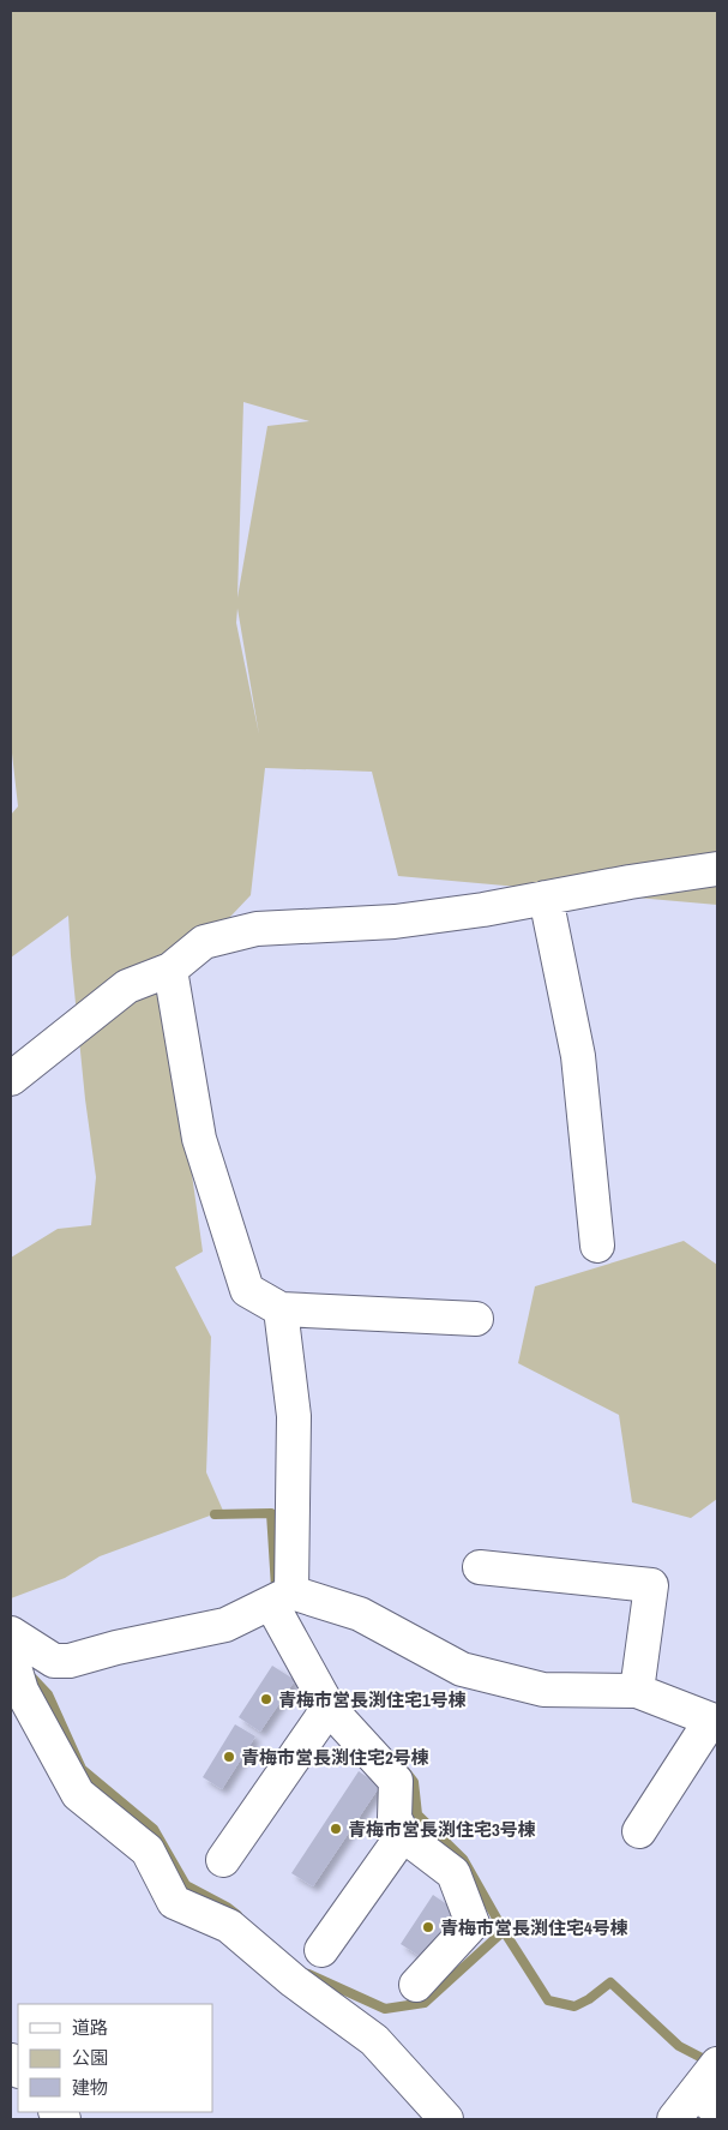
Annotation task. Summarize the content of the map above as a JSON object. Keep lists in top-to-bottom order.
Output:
{
  "places": [
    "青梅市営長渕住宅1号棟",
    "青梅市営長渕住宅2号棟",
    "青梅市営長渕住宅3号棟",
    "青梅市営長渕住宅4号棟"
  ],
  "legend": ["道路", "公園", "建物"]
}
